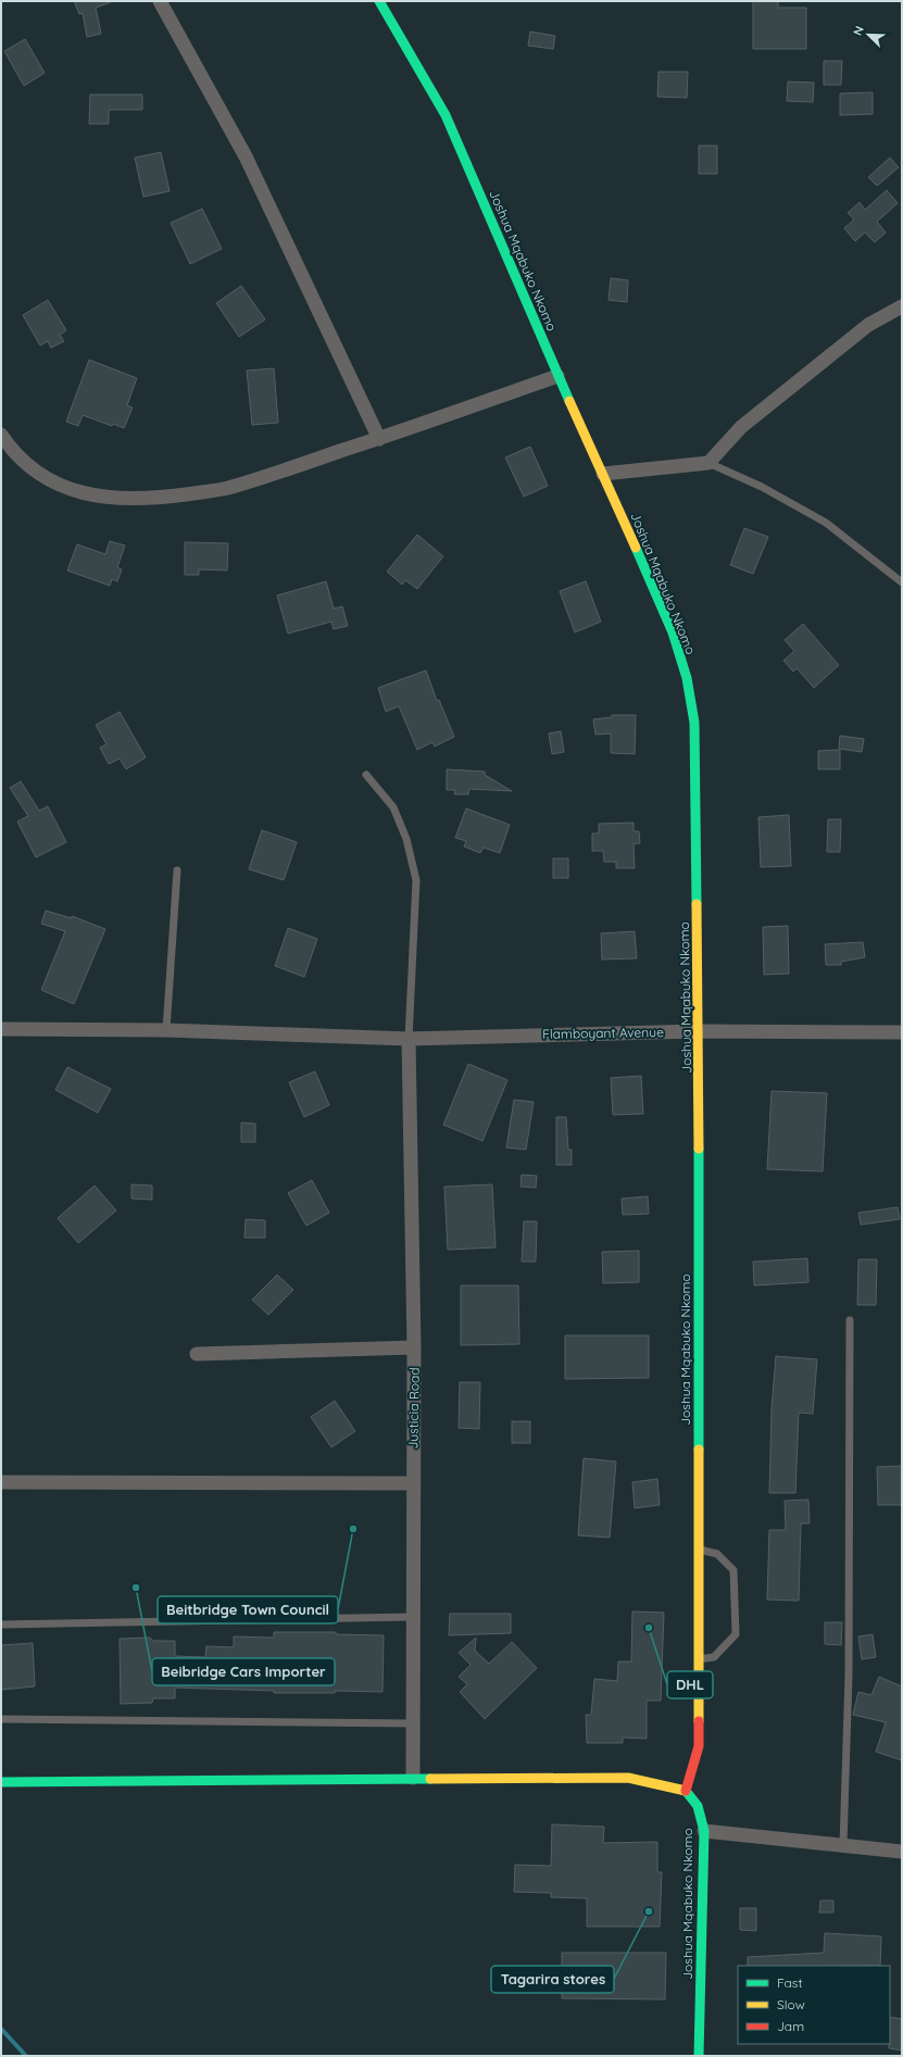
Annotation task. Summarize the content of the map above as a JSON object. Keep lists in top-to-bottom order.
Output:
{
  "streets": {
    "street": ["Joshua Mqabuko Nkomo", "Flamboyant Avenue", "Justicia Road"]
  },
  "crossings": [
    ["Joshua Mqabuko Nkomo", "Flamboyant Avenue"],
    ["Flamboyant Avenue", "Justicia Road"]
  ],
  "places": [
    "Beitbridge Town Council",
    "Beibridge Cars Importer",
    "DHL",
    "Tagarira stores"
  ],
  "legend": ["Fast", "Slow", "Jam"],
  "north": "top left"
}
